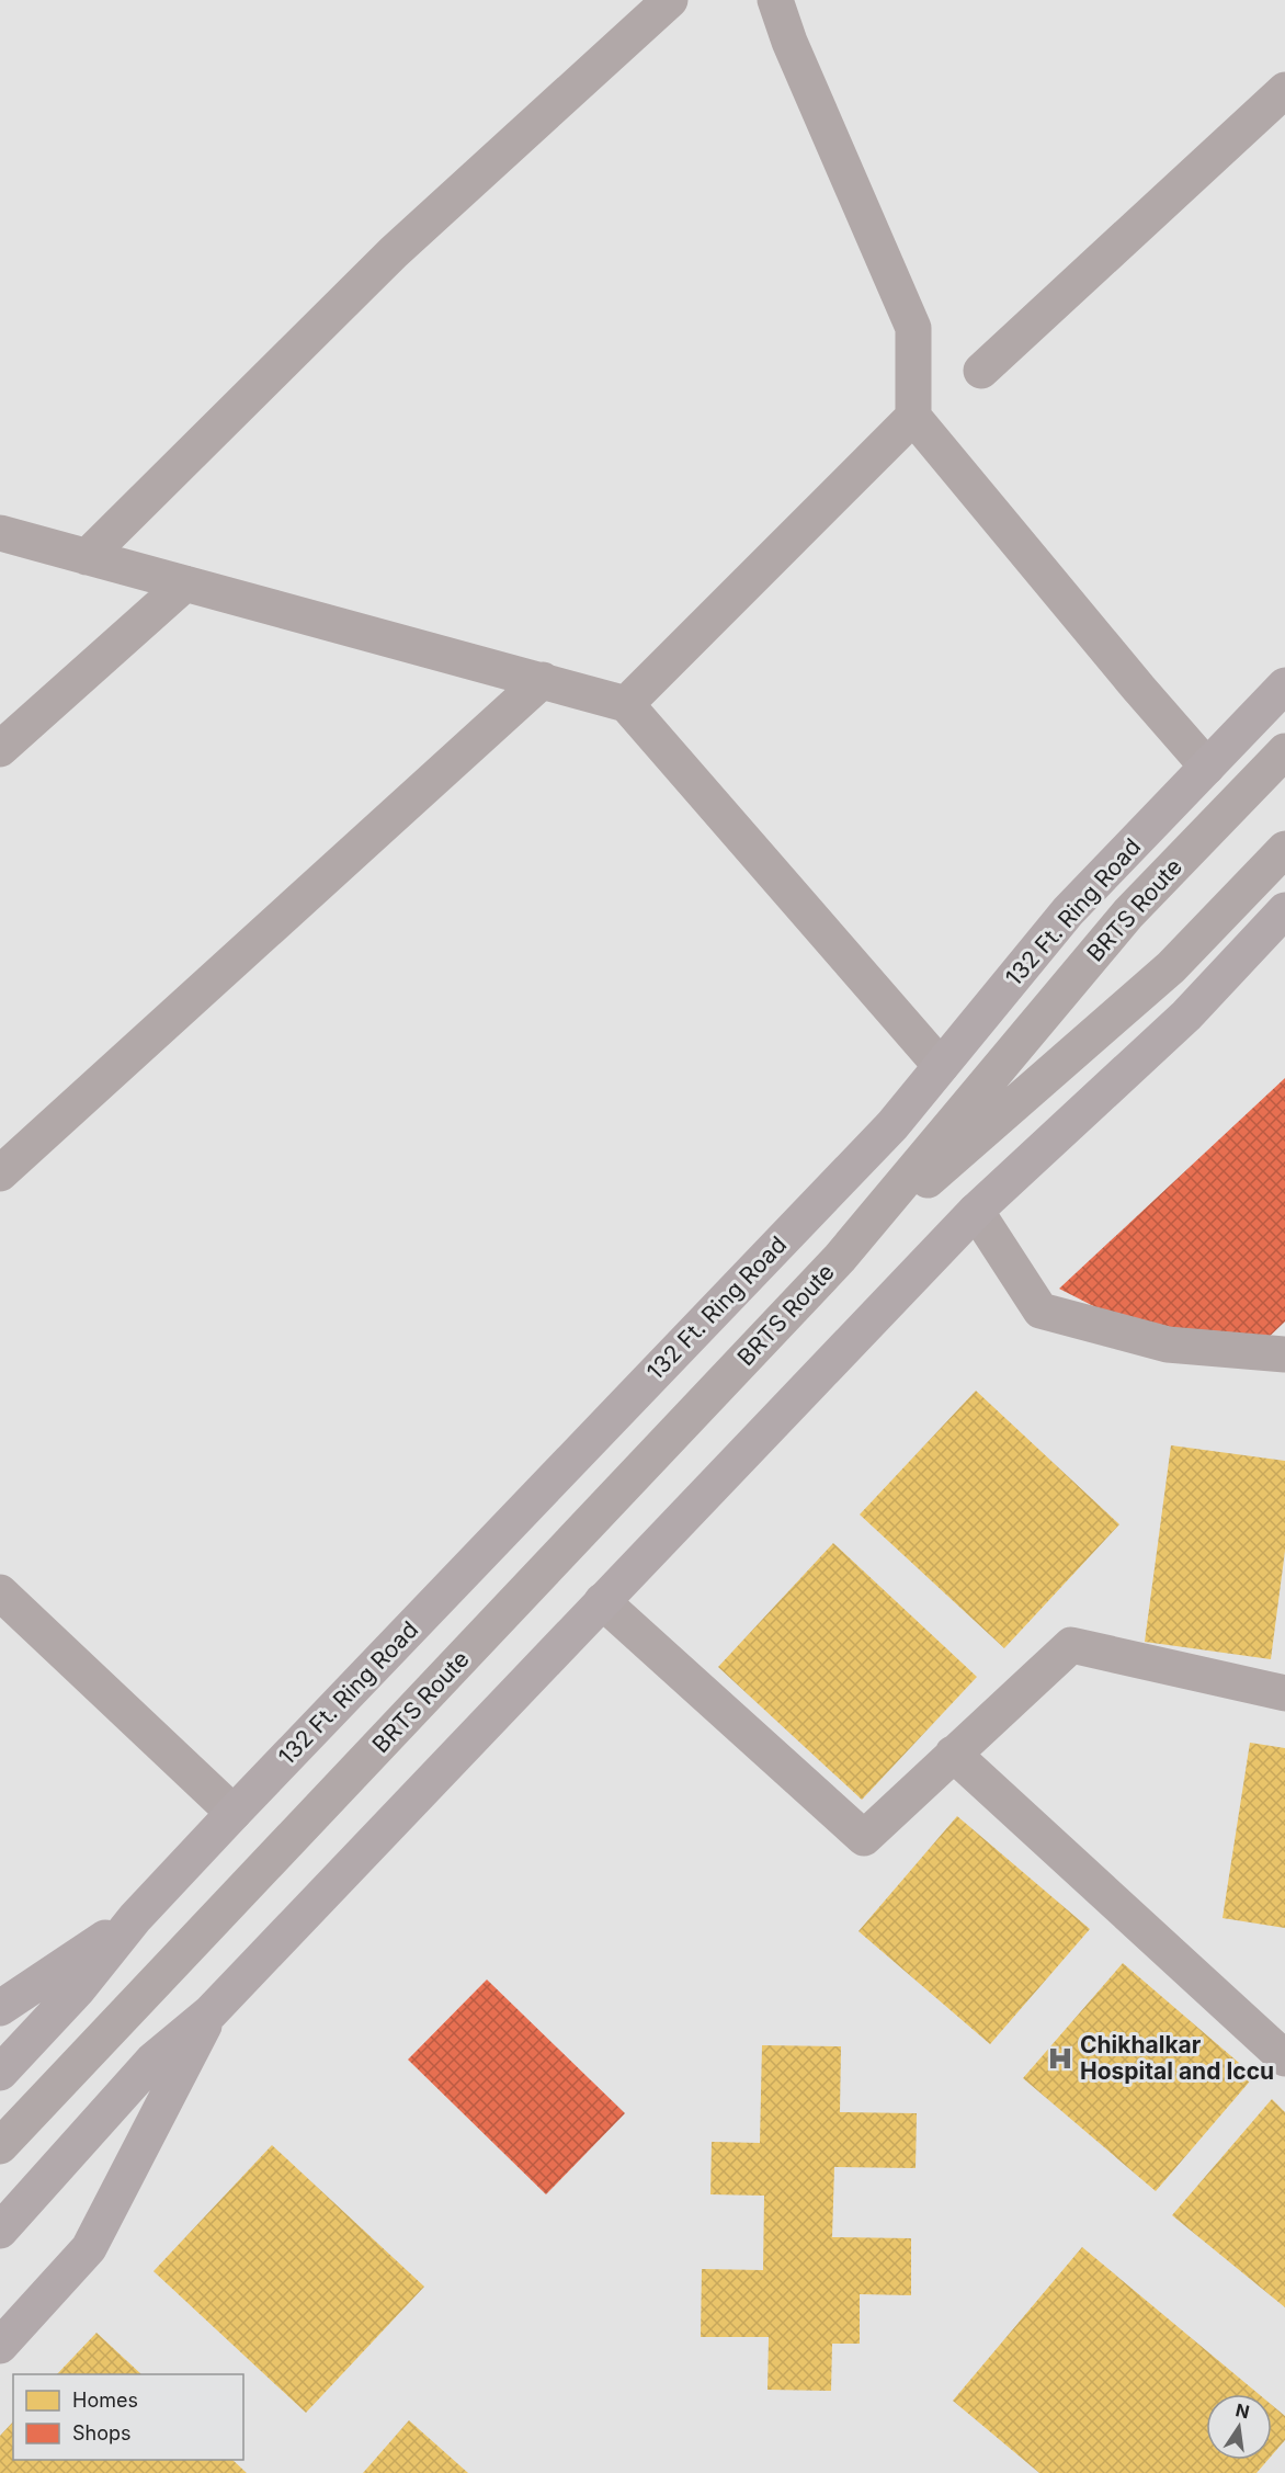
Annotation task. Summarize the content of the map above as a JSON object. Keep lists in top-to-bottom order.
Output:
{
  "streets": {
    "main road": ["132 Ft. Ring Road"],
    "street": ["BRTS Route"]
  },
  "places": {
    "hospital": ["Chikhalkar Hospital and Iccu"]
  },
  "legend": ["Homes", "Shops"],
  "north": "top"
}
